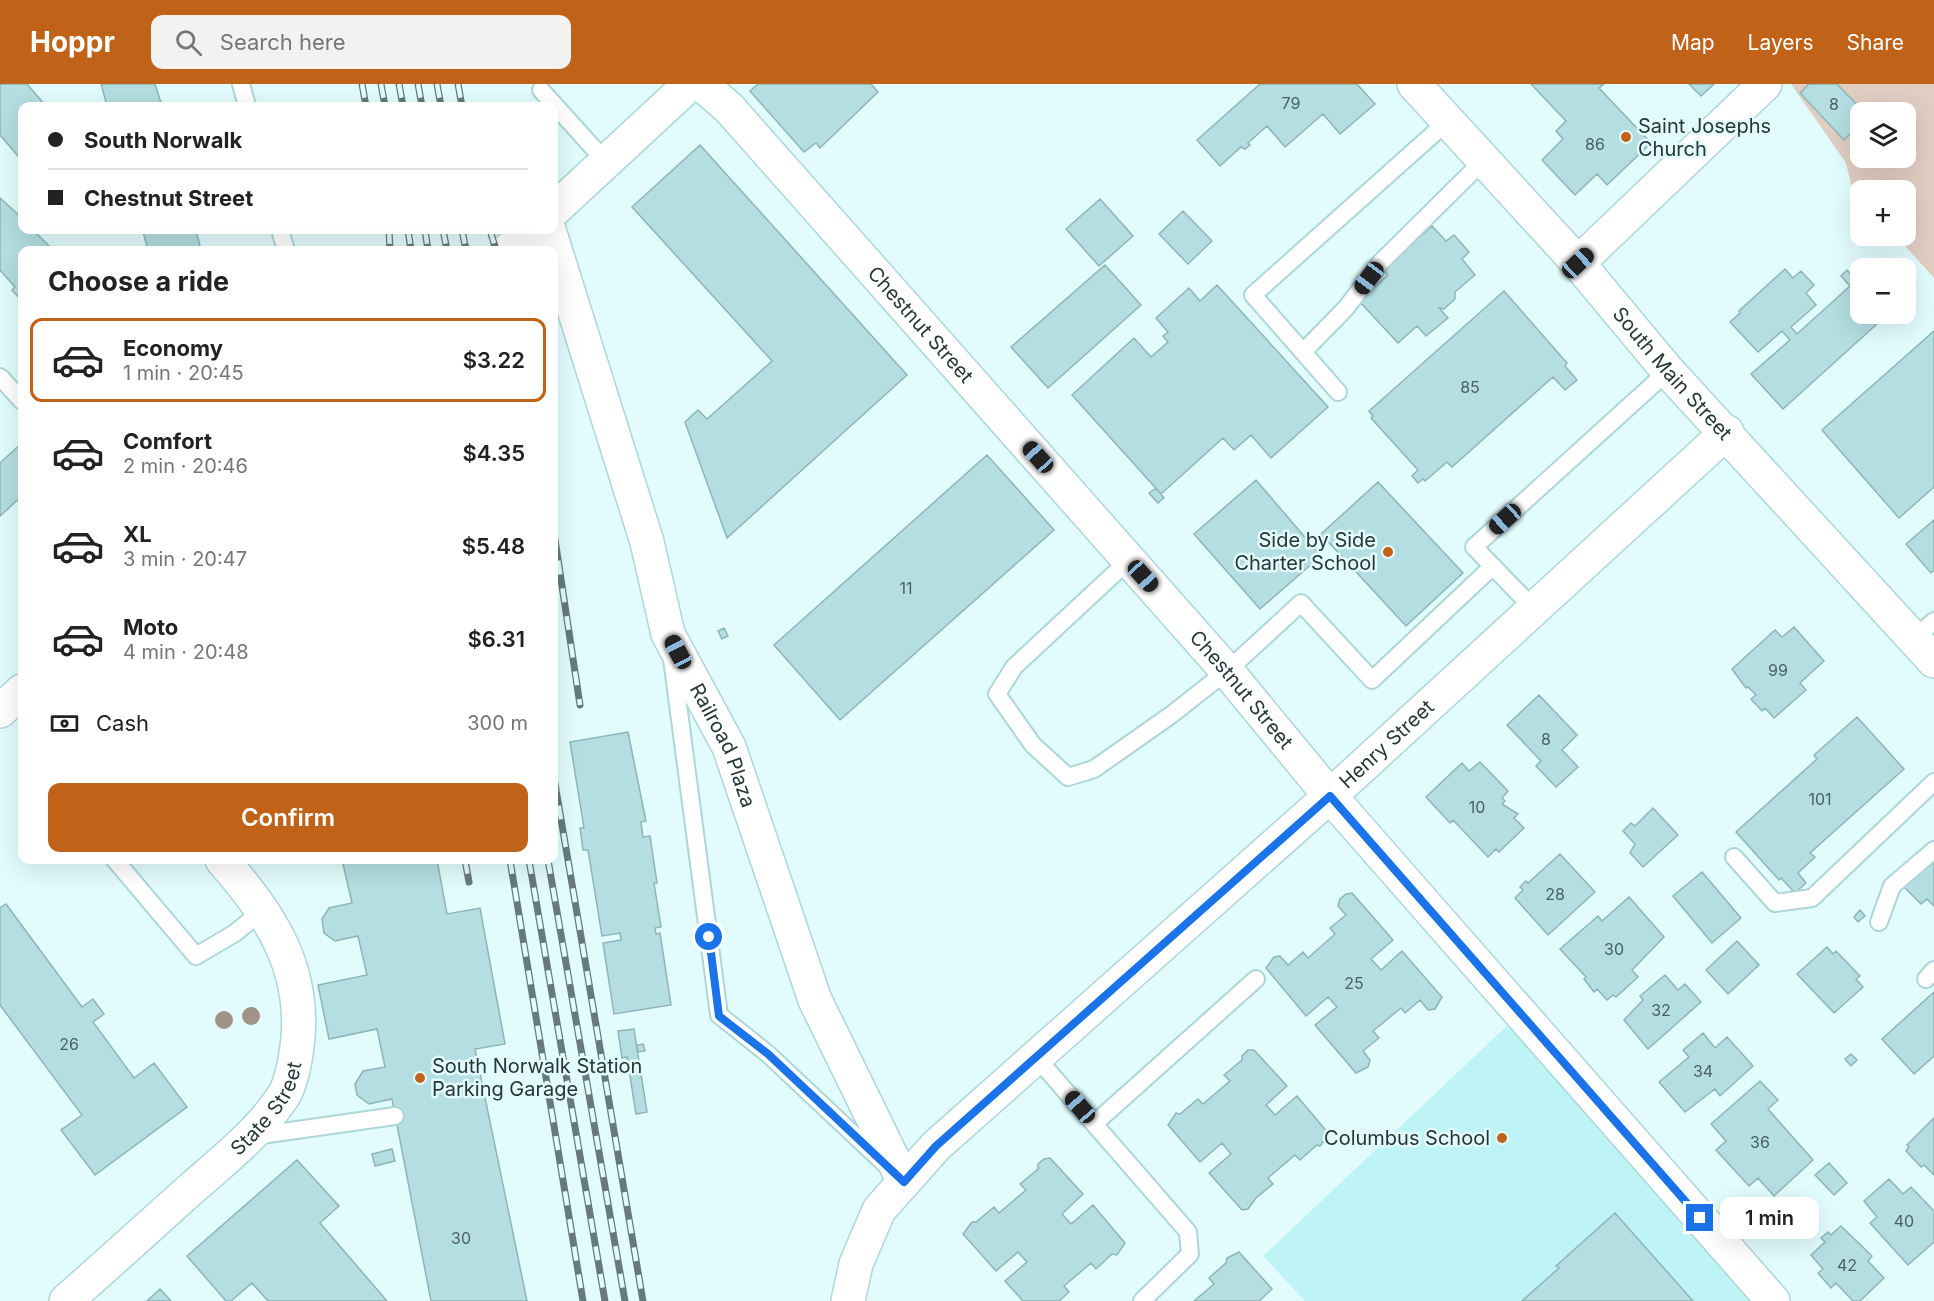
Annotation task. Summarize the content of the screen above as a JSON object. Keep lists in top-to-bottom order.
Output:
{
  "streets": {
    "street": [
      "Chestnut Street",
      "South Main Street",
      "Henry Street",
      "Railroad Plaza",
      "State Street"
    ]
  },
  "crossings": [
    ["Chestnut Street", "Henry Street"],
    ["South Main Street", "Henry Street"],
    ["Henry Street", "Railroad Plaza"]
  ],
  "places": [
    "Saint Josephs Church",
    "Side by Side Charter School",
    "South Norwalk Station Parking Garage",
    "Columbus School"
  ],
  "house_numbers": [
    "79",
    "8",
    "86",
    "85",
    "11",
    "99",
    "8",
    "101",
    "10",
    "28",
    "30",
    "25",
    "32",
    "26",
    "34",
    "36",
    "40",
    "30",
    "42"
  ],
  "page": {
    "header": "Hoppr",
    "search": "Search here",
    "nav": ["Map", "Layers", "Share"],
    "map_buttons": ["+", "−"],
    "banner": ["South Norwalk", "Chestnut Street"],
    "heading": "Choose a ride",
    "list": [
      {
        "name": "Economy",
        "note": "1 min · 20:45",
        "value": "$3.22"
      },
      {
        "name": "Comfort",
        "note": "2 min · 20:46",
        "value": "$4.35"
      },
      {
        "name": "XL",
        "note": "3 min · 20:47",
        "value": "$5.48"
      },
      {
        "name": "Moto",
        "note": "4 min · 20:48",
        "value": "$6.31"
      }
    ],
    "pay": ["Cash", "300 m"],
    "buttons": "Confirm",
    "bubble": "1 min"
  }
}
